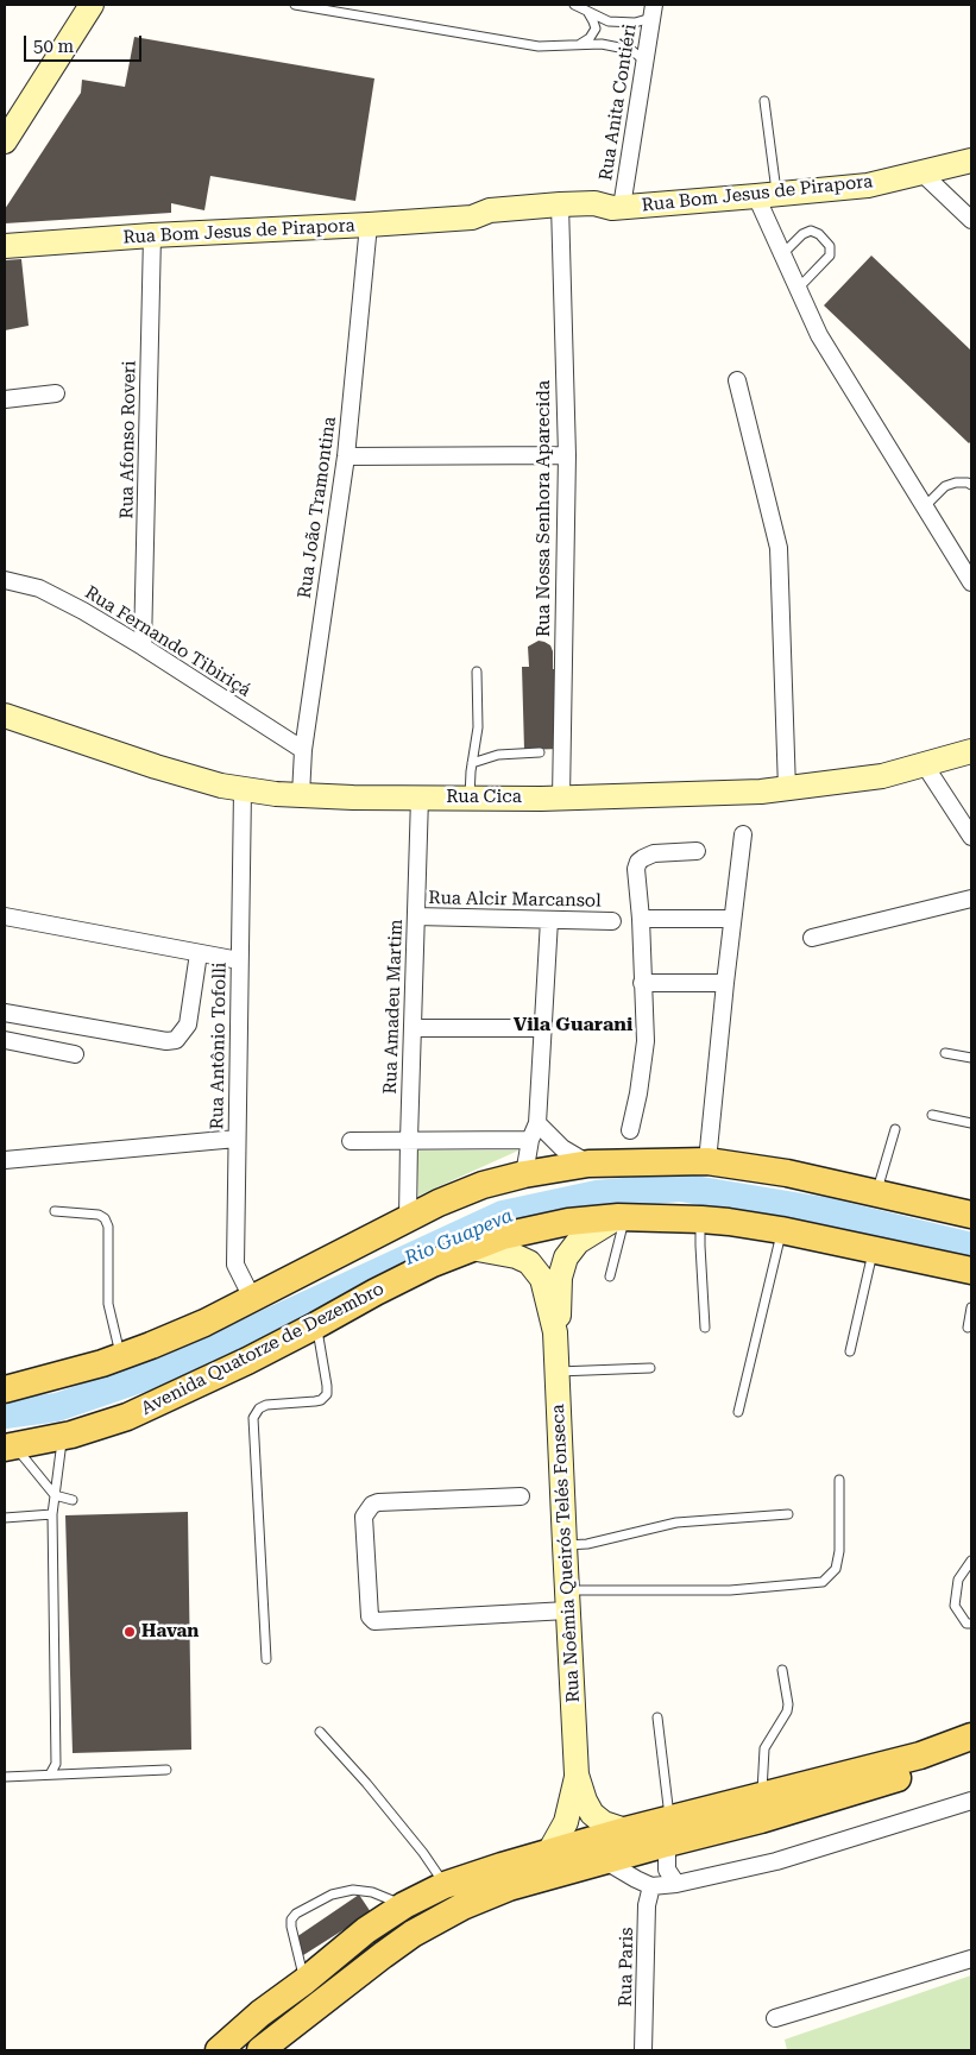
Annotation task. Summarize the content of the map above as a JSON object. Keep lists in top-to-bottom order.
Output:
{
  "streets": {
    "main road": ["Avenida Quatorze de Dezembro"],
    "street": [
      "Rua Anita Contiéri",
      "Rua Bom Jesus de Pirapora",
      "Rua Afonso Roveri",
      "Rua João Tramontina",
      "Rua Nossa Senhora Aparecida",
      "Rua Fernando Tibiriçá",
      "Rua Cica",
      "Rua Alcir Marcansol",
      "Rua Amadeu Martim",
      "Rua Antônio Tofolli",
      "Rua Noêmia Queirós Telés Fonseca",
      "Rua Paris"
    ]
  },
  "crossings": [
    ["Rua Anita Contiéri", "Rua Bom Jesus de Pirapora"],
    ["Rua Bom Jesus de Pirapora", "Rua Afonso Roveri"],
    ["Rua Bom Jesus de Pirapora", "Rua João Tramontina"],
    ["Rua Bom Jesus de Pirapora", "Rua Nossa Senhora Aparecida"],
    ["Rua Afonso Roveri", "Rua Fernando Tibiriçá"],
    ["Rua João Tramontina", "Rua Fernando Tibiriçá"],
    ["Rua João Tramontina", "Rua Cica"],
    ["Rua Nossa Senhora Aparecida", "Rua Cica"],
    ["Rua Cica", "Rua Amadeu Martim"],
    ["Rua Cica", "Rua Antônio Tofolli"],
    ["Rua Alcir Marcansol", "Rua Amadeu Martim"],
    ["Avenida Quatorze de Dezembro", "Rua Noêmia Queirós Telés Fonseca"]
  ],
  "districts": ["Vila Guarani"],
  "water": ["Rio Guapeva"],
  "places": ["Havan"],
  "scale_bar": "50 m"
}
